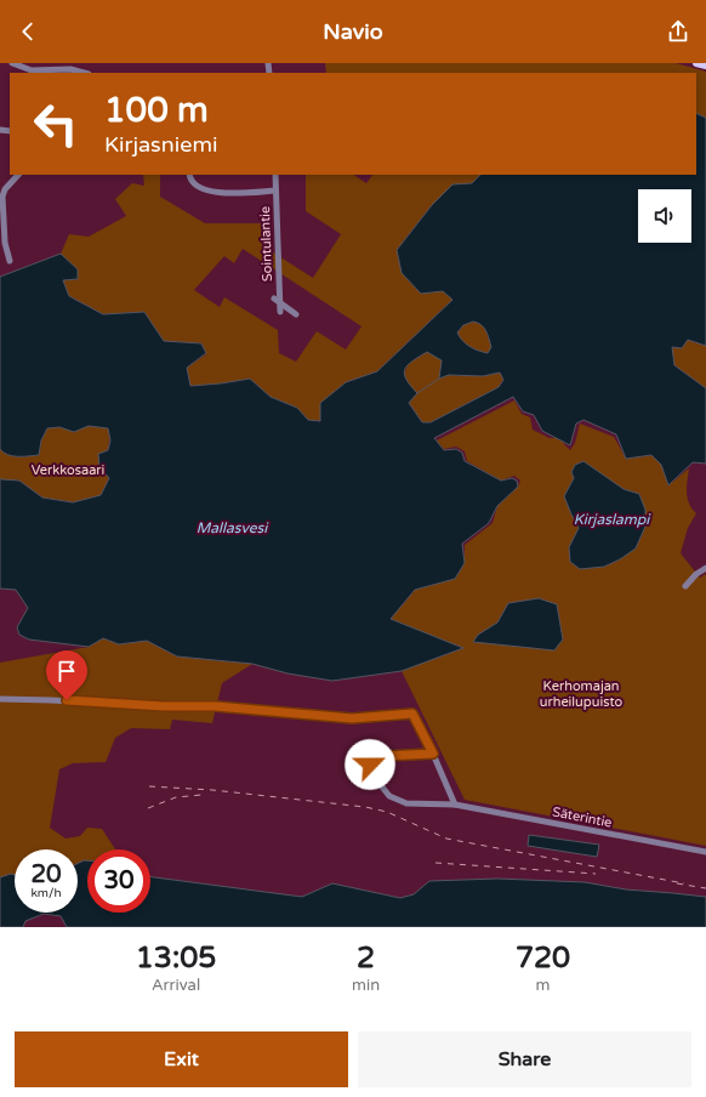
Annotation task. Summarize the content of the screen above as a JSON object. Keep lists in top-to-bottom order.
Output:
{
  "streets": {
    "street": ["Sointulantie", "Säterintie"]
  },
  "water": ["Kirjaslampi", "Mallasvesi"],
  "parks": ["Verkkosaari", "Kerhomajan urheilupuisto"],
  "page": {
    "header": "Navio",
    "turn": ["100 m", "Kirjasniemi"],
    "speed": "20 km/h",
    "limit": "30",
    "eta": [
      "13:05",
      "Arrival",
      "2",
      "min",
      "720",
      "m"
    ],
    "buttons": ["Exit", "Share"]
  }
}
